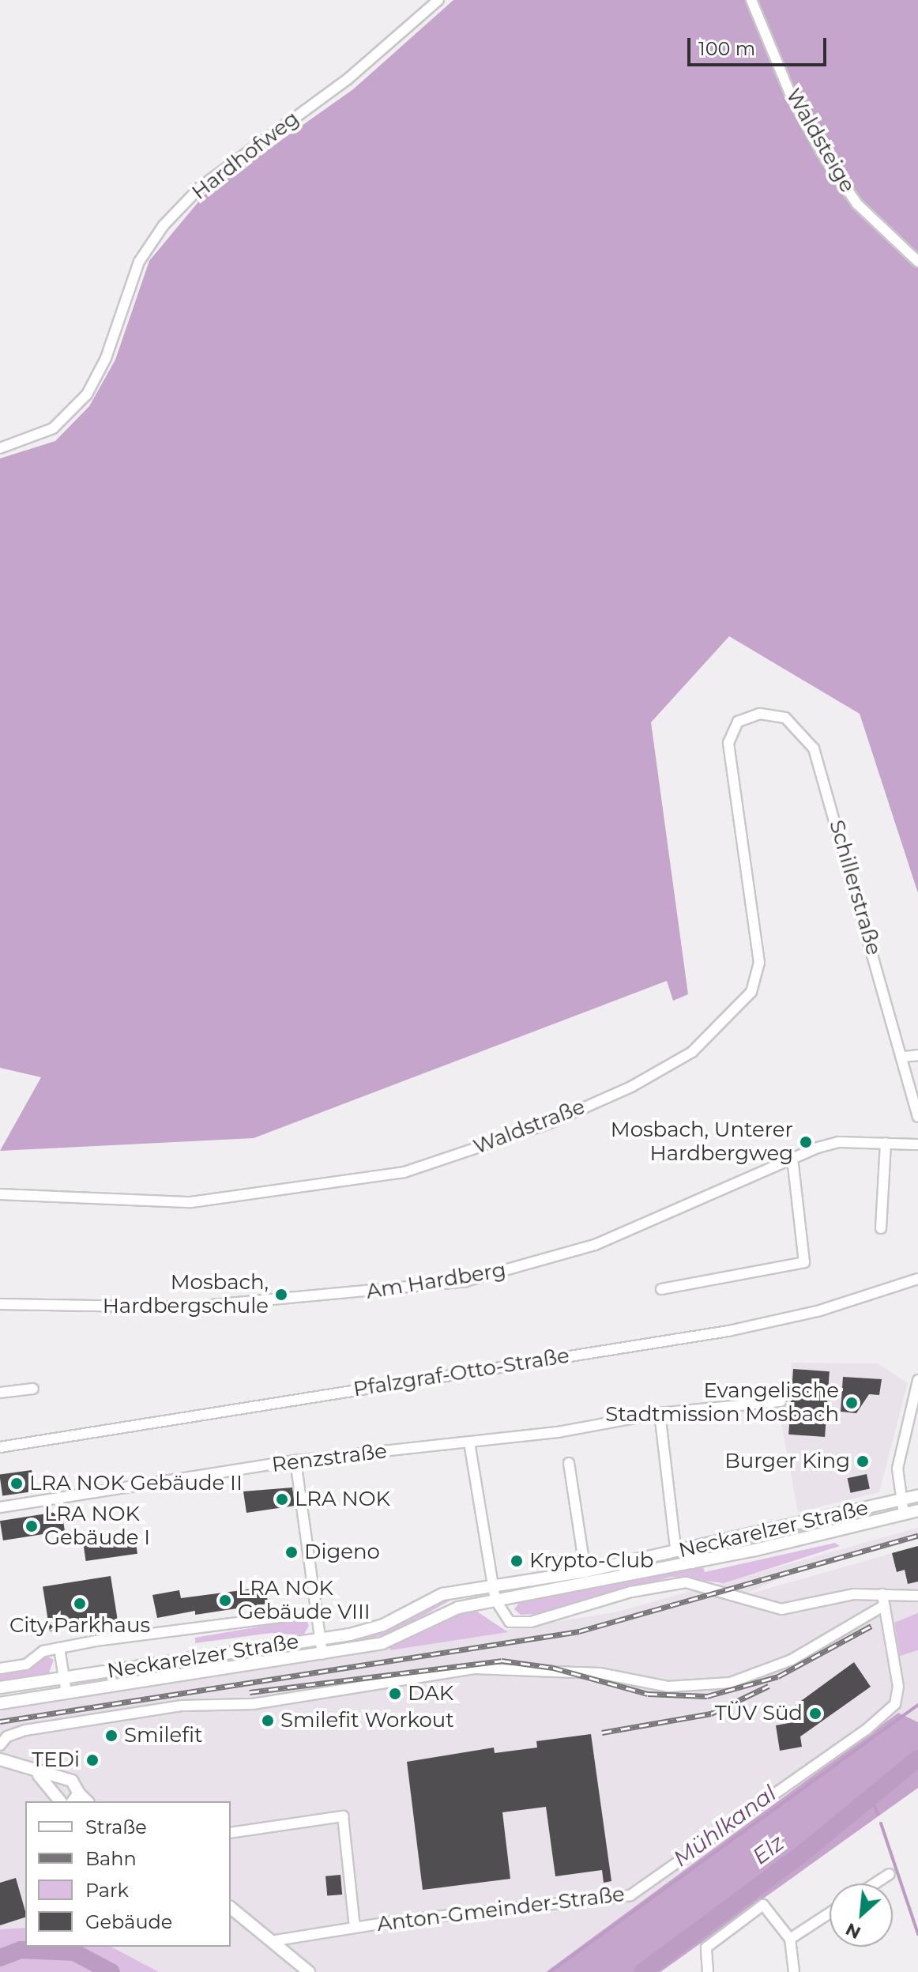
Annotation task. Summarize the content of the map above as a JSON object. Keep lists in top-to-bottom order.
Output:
{
  "streets": {
    "main road": ["Neckarelzer Straße"],
    "street": [
      "Waldsteige",
      "Hardhofweg",
      "Schillerstraße",
      "Waldstraße",
      "Am Hardberg",
      "Pfalzgraf-Otto-Straße",
      "Renzstraße",
      "Anton-Gmeinder-Straße"
    ]
  },
  "crossings": [
    ["Schillerstraße", "Waldstraße"]
  ],
  "water": ["Mühlkanal", "Elz"],
  "places": [
    "Mosbach, Unterer Hardbergweg",
    "Mosbach, Hardbergschule",
    "Evangelische Stadtmission Mosbach",
    "Burger King",
    "LRA NOK Gebäude II",
    "LRA NOK",
    "LRA NOK Gebäude I",
    "Digeno",
    "Krypto-Club",
    "LRA NOK Gebäude VIII",
    "City Parkhaus",
    "DAK",
    "TÜV Süd",
    "Smilefit Workout",
    "Smilefit",
    "TEDi"
  ],
  "legend": [
    "Straße",
    "Bahn",
    "Park",
    "Gebäude"
  ],
  "scale_bar": "100 m",
  "north": "bottom left"
}
